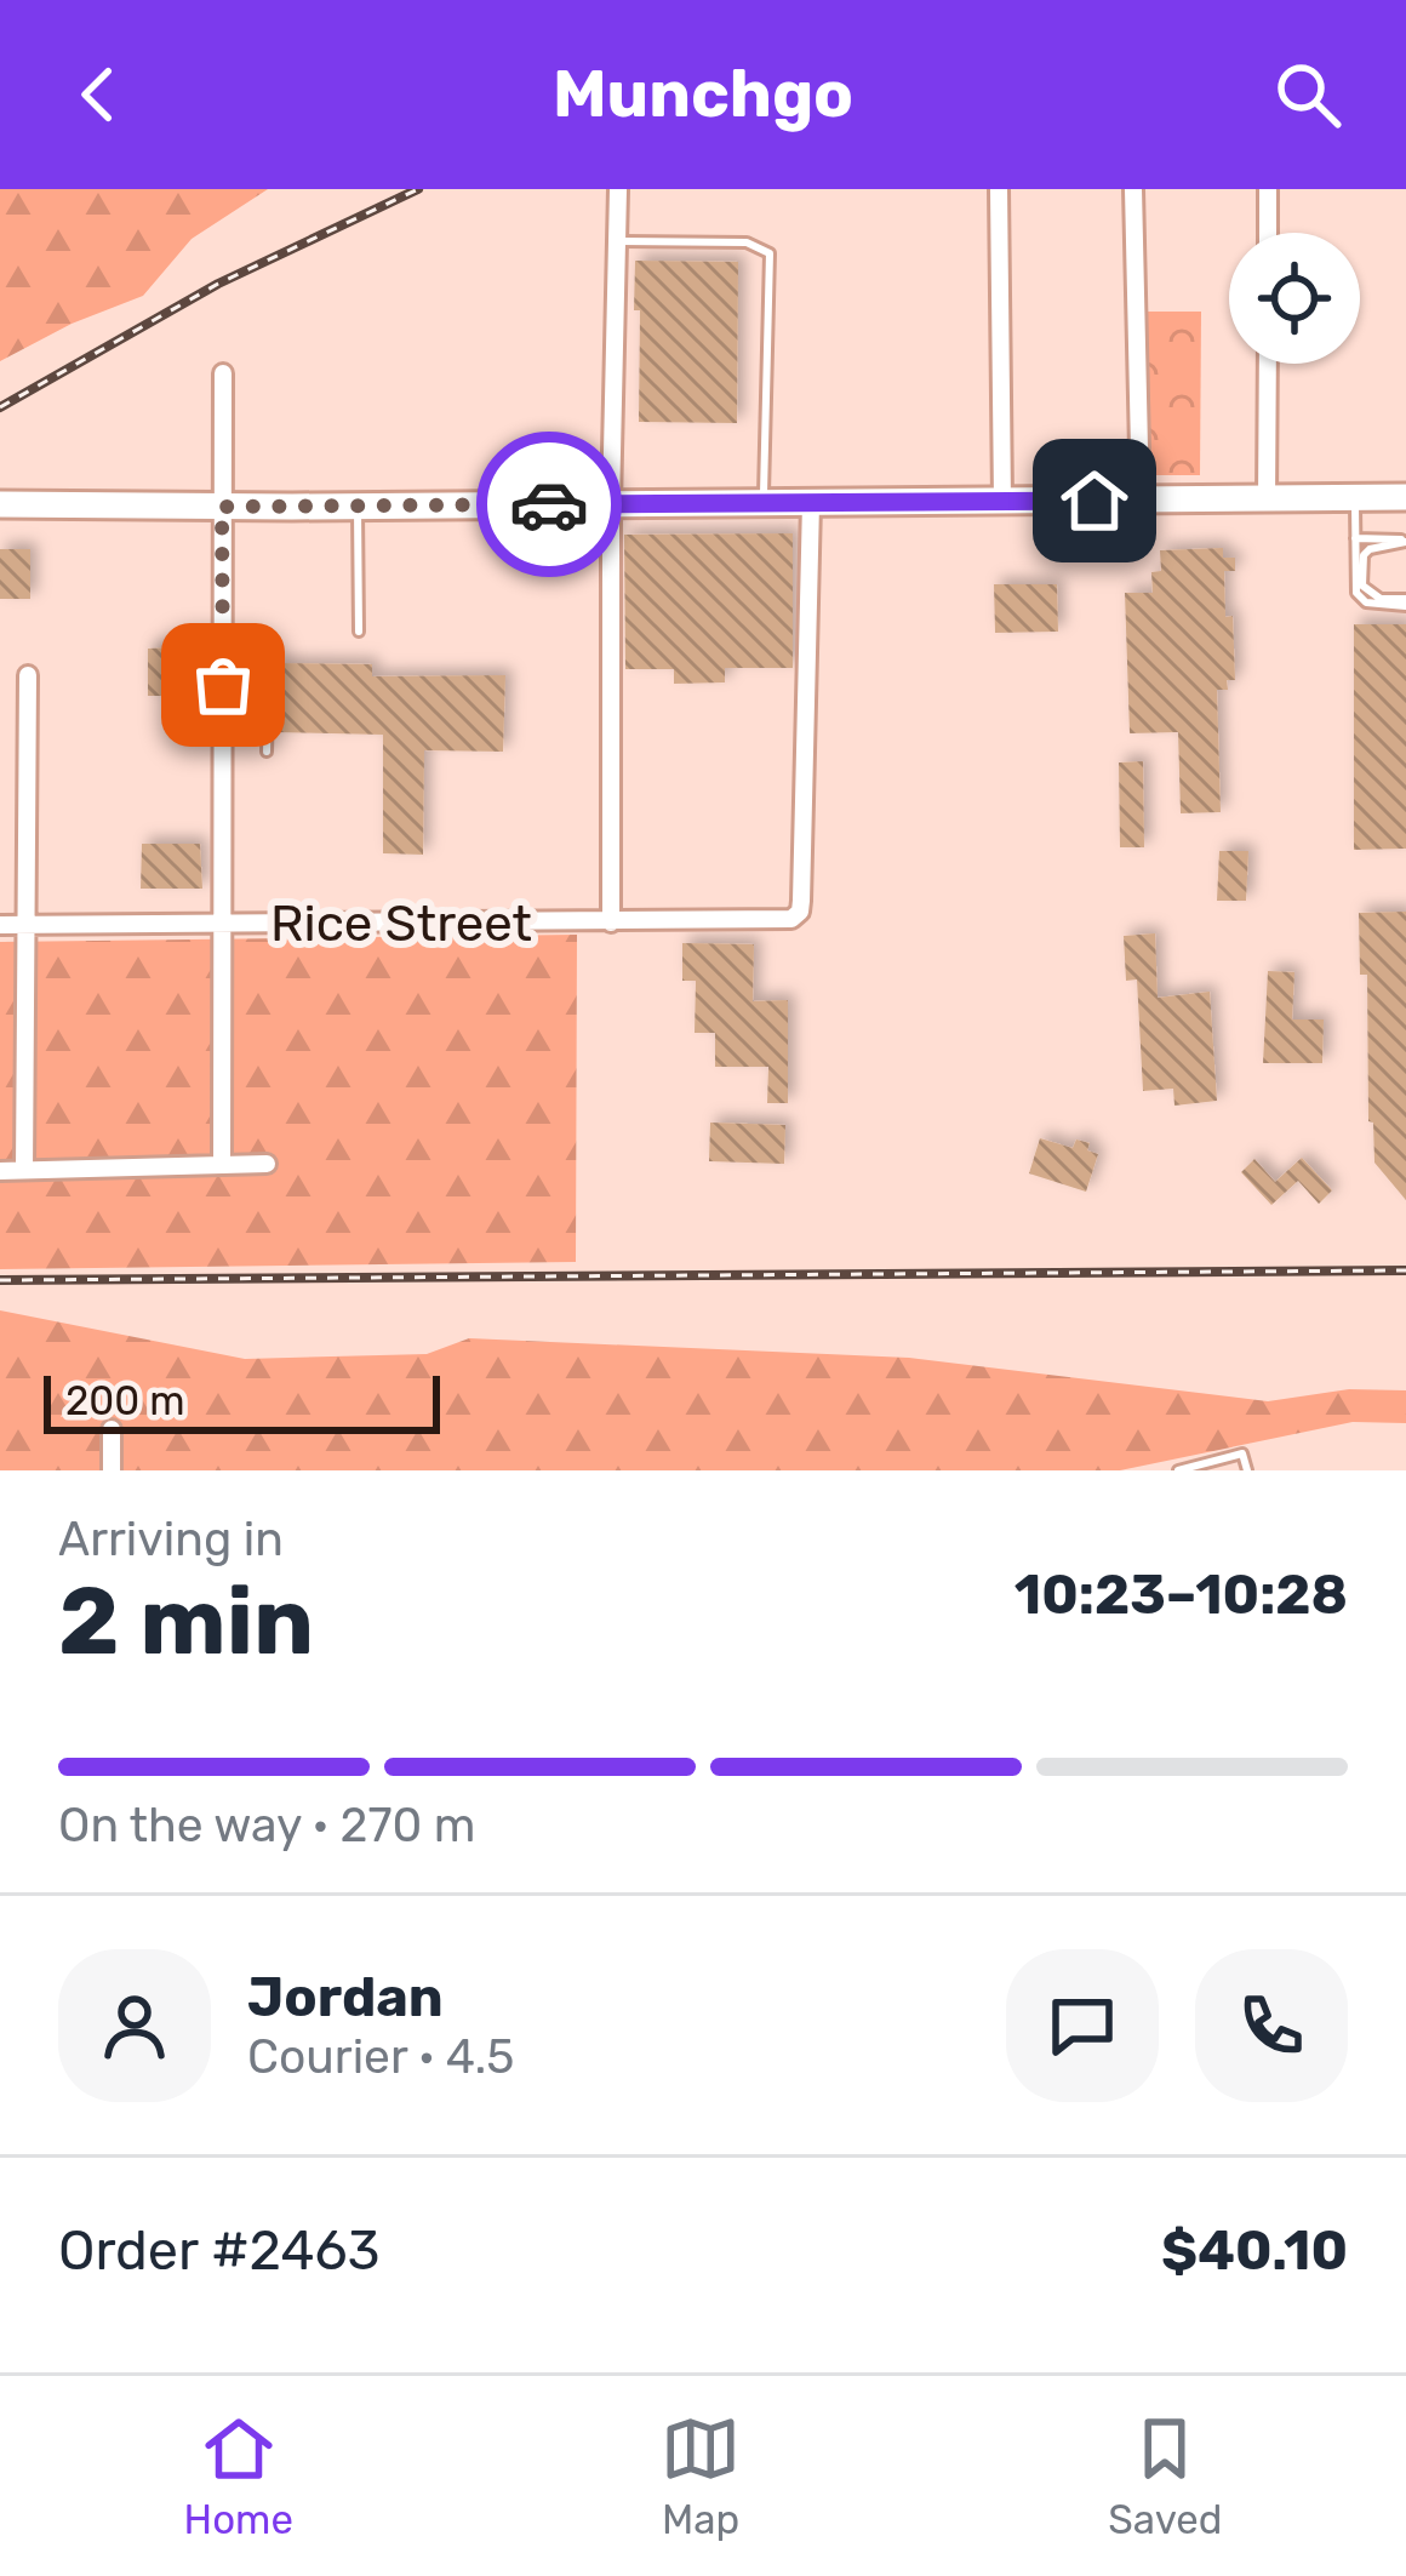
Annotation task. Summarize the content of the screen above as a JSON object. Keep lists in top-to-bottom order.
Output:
{
  "streets": {
    "street": ["Rice Street"]
  },
  "scale_bar": "200 m",
  "page": {
    "header": "Munchgo",
    "scale": "200 m",
    "heading": ["2 min", "Arriving in", "10:23–10:28"],
    "panel": [
      "Jordan",
      "Courier · 4.5",
      "Order #2463",
      "$40.10"
    ],
    "bar": "On the way · 270 m",
    "tabs": ["Home", "Map", "Saved"]
  }
}
